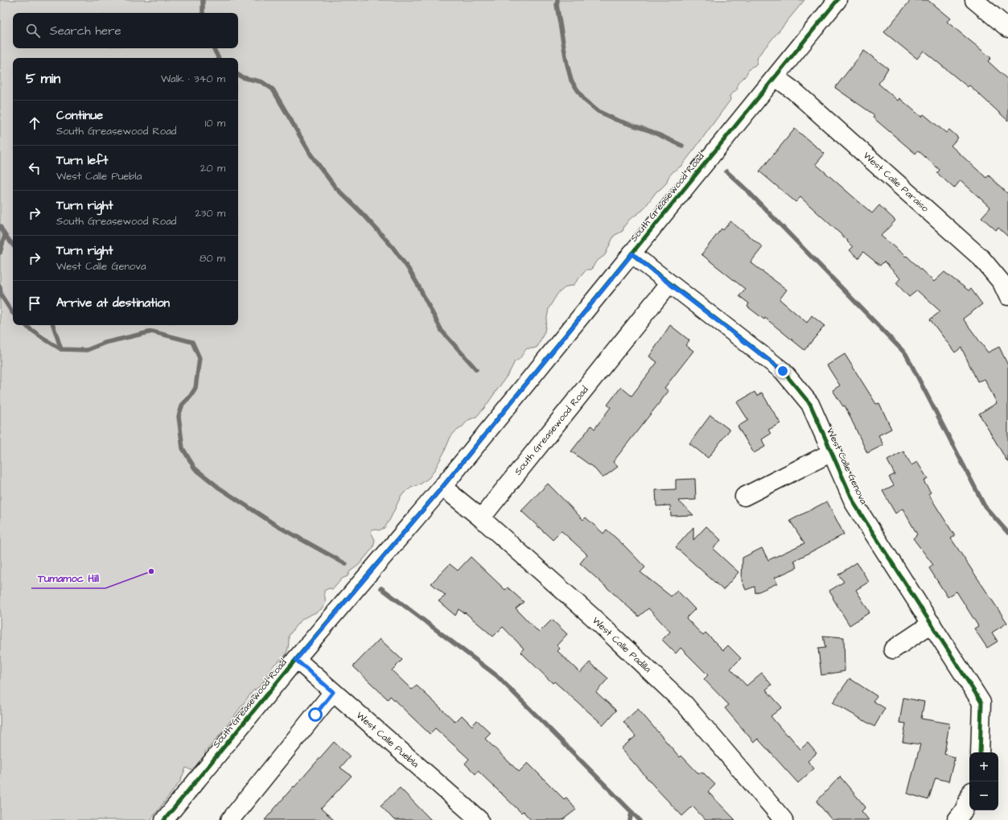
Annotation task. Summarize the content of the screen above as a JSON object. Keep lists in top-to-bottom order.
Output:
{
  "streets": {
    "street": [
      "West Calle Paraiso",
      "South Greasewood Road",
      "West Calle Genova",
      "West Calle Padilla",
      "West Calle Puebla"
    ]
  },
  "crossings": [
    ["West Calle Paraiso", "South Greasewood Road"],
    ["South Greasewood Road", "West Calle Genova"],
    ["South Greasewood Road", "West Calle Padilla"],
    ["South Greasewood Road", "West Calle Puebla"]
  ],
  "places": ["Tumamoc Hill"],
  "page": {
    "search": "Search here",
    "heading": ["5 min", "Walk · 340 m"],
    "list": [
      ["Continue", "South Greasewood Road", "10 m"],
      ["Turn left", "West Calle Puebla", "20 m"],
      ["Turn right", "South Greasewood Road", "230 m"],
      ["Turn right", "West Calle Genova", "80 m"],
      "Arrive at destination"
    ],
    "map_buttons": ["+", "−"]
  }
}
